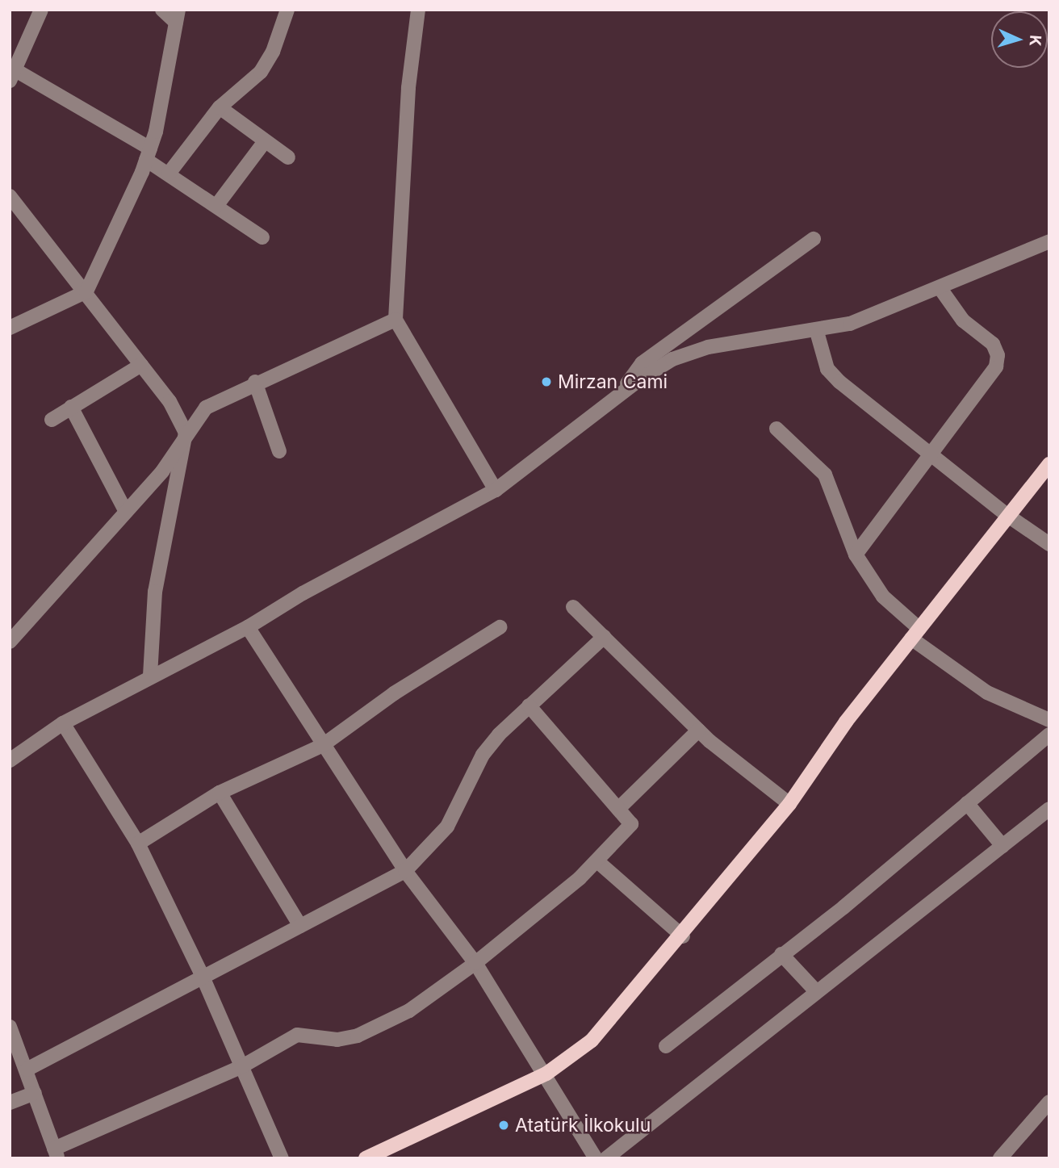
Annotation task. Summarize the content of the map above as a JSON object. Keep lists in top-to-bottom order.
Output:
{
  "places": ["Mirzan Cami", "Atatürk İlkokulu"],
  "north": "right"
}
